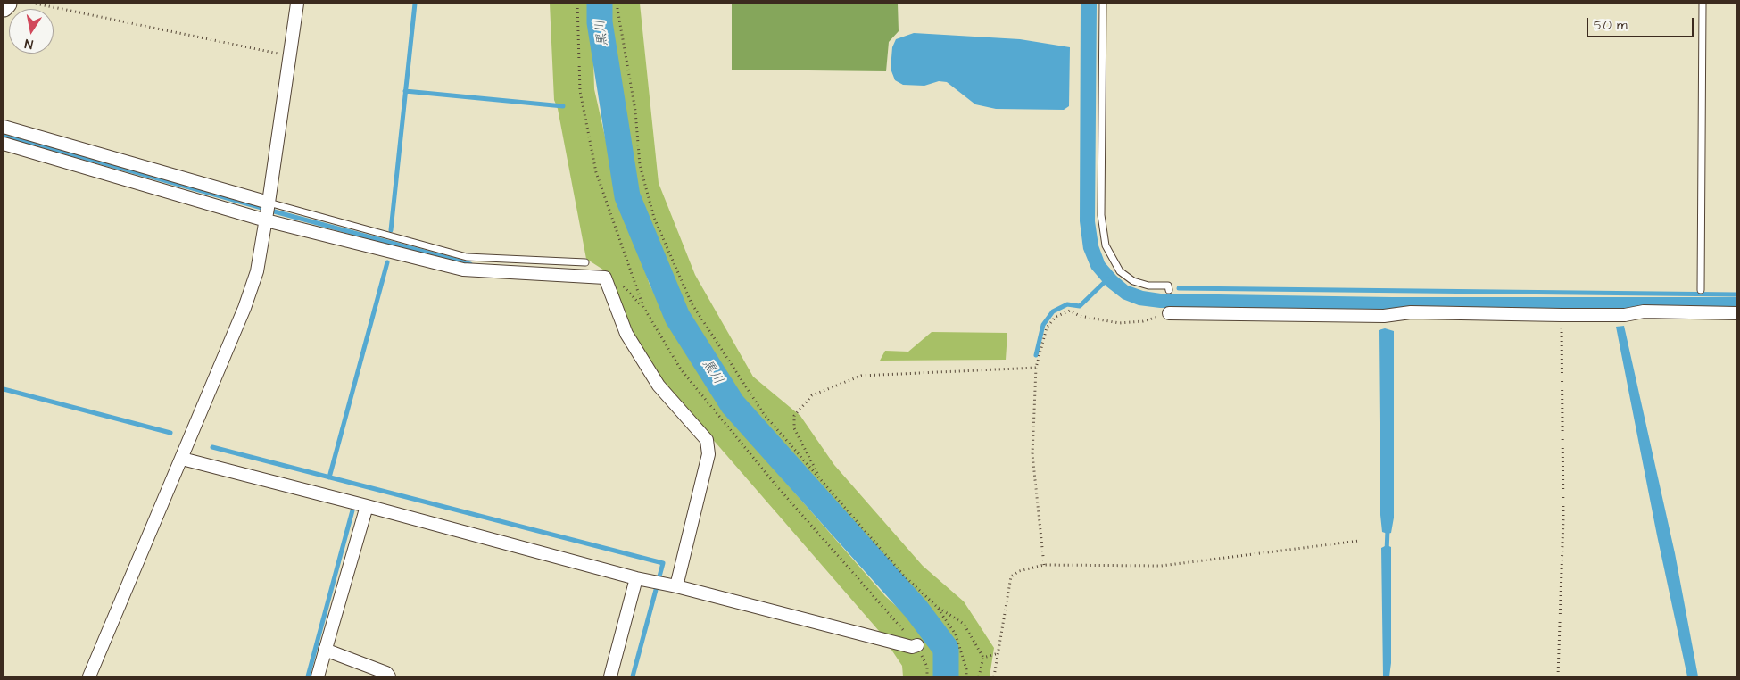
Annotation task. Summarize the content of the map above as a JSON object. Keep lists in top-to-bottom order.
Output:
{
  "water": ["黒川"],
  "scale_bar": "50 m",
  "north": "bottom"
}
